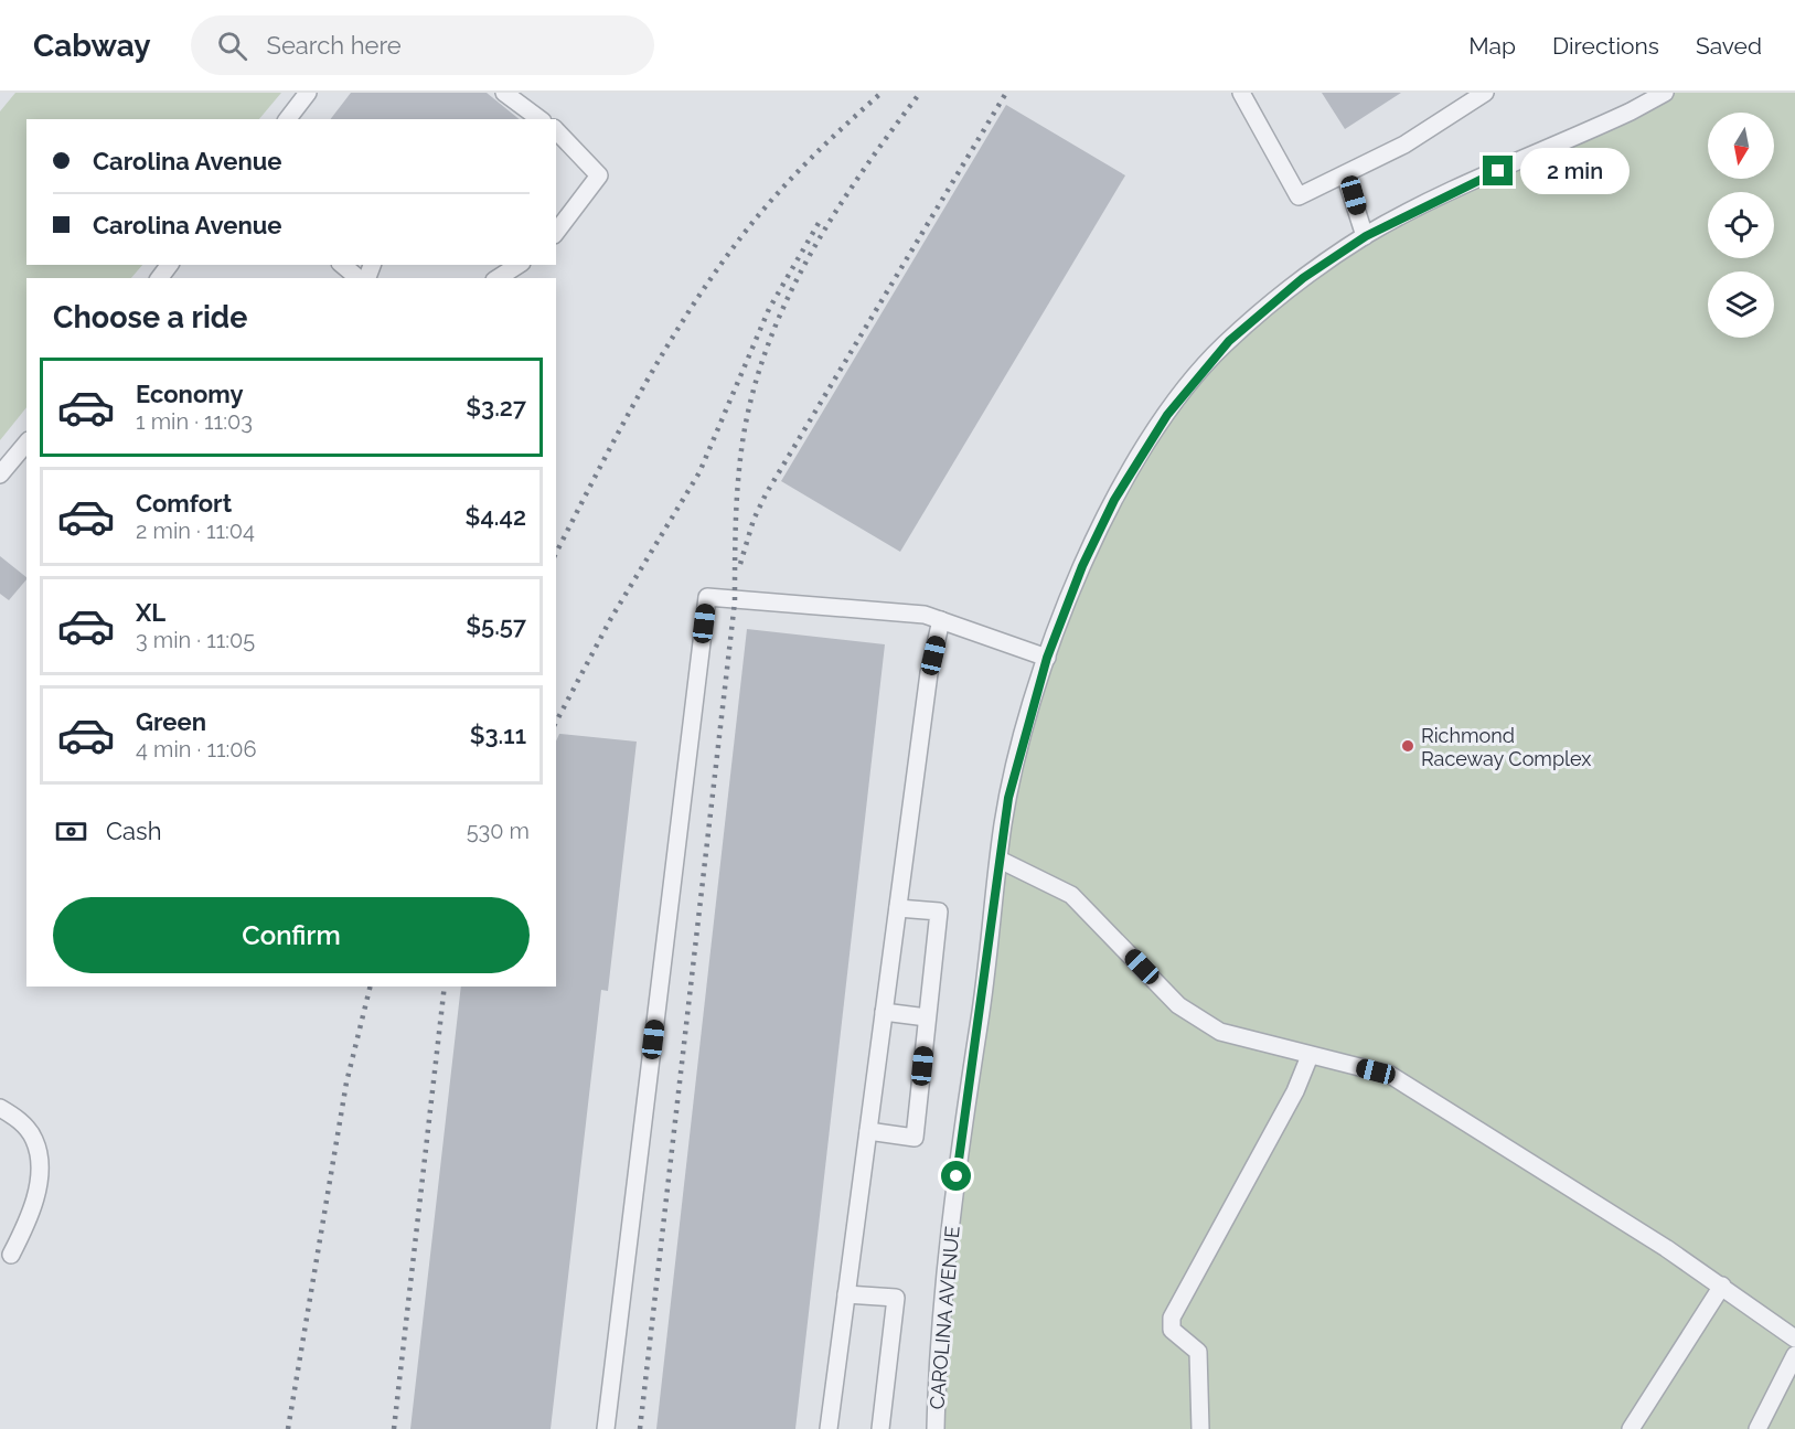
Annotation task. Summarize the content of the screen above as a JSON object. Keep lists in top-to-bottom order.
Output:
{
  "streets": {
    "street": ["CAROLINA AVENUE"]
  },
  "places": ["Richmond Raceway Complex"],
  "north": "bottom",
  "page": {
    "header": "Cabway",
    "search": "Search here",
    "nav": ["Map", "Directions", "Saved"],
    "banner": ["Carolina Avenue", "Carolina Avenue"],
    "bubble": "2 min",
    "heading": "Choose a ride",
    "list": [
      {
        "name": "Economy",
        "note": "1 min · 11:03",
        "value": "$3.27"
      },
      {
        "name": "Comfort",
        "note": "2 min · 11:04",
        "value": "$4.42"
      },
      {
        "name": "XL",
        "note": "3 min · 11:05",
        "value": "$5.57"
      },
      {
        "name": "Green",
        "note": "4 min · 11:06",
        "value": "$3.11"
      }
    ],
    "pay": ["Cash", "530 m"],
    "buttons": "Confirm"
  }
}
